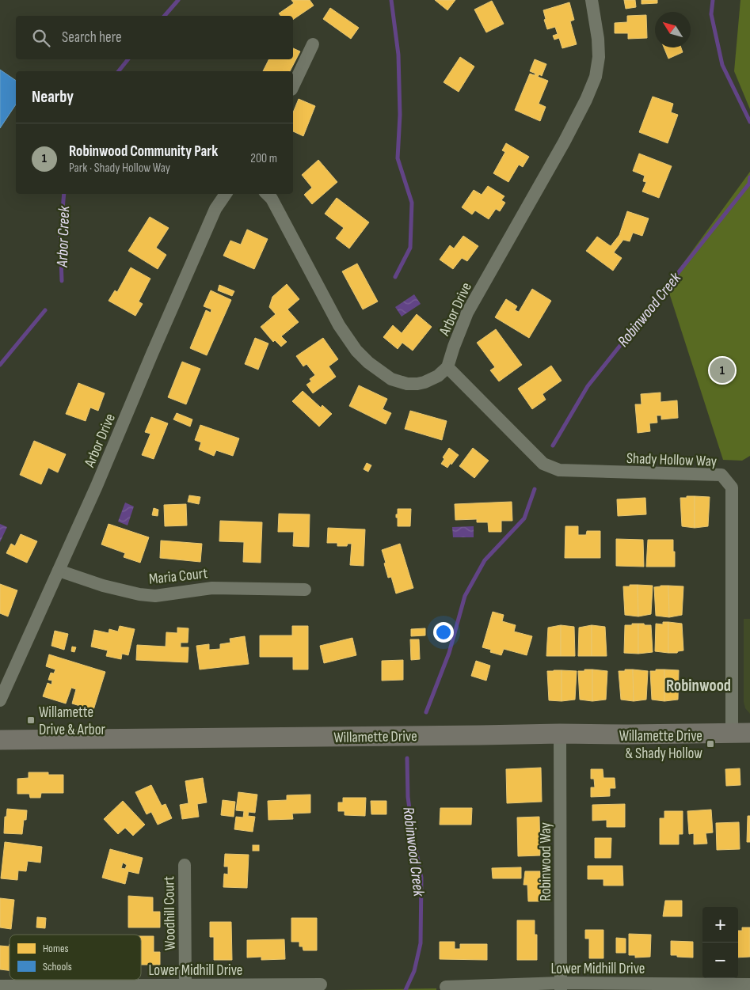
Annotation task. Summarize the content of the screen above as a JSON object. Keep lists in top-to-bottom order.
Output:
{
  "streets": {
    "main road": ["Willamette Drive"],
    "street": [
      "Arbor Drive",
      "Shady Hollow Way",
      "Maria Court",
      "Robinwood Way",
      "Woodhill Court",
      "Lower Midhill Drive"
    ]
  },
  "crossings": [
    ["Arbor Drive", "Shady Hollow Way"],
    ["Arbor Drive", "Maria Court"],
    ["Shady Hollow Way", "Willamette Drive"],
    ["Willamette Drive", "Robinwood Way"],
    ["Robinwood Way", "Lower Midhill Drive"],
    ["Woodhill Court", "Lower Midhill Drive"]
  ],
  "districts": ["Robinwood"],
  "water": ["Arbor Creek", "Robinwood Creek"],
  "places": {
    "transit": ["Willamette Drive & Arbor", "Willamette Drive & Shady Hollow"]
  },
  "legend": ["Homes", "Schools"],
  "north": "top left",
  "page": {
    "search": "Search here",
    "heading": "Nearby",
    "list": [
      {
        "mark": "1",
        "name": "Robinwood Community Park",
        "note": "Park · Shady Hollow Way",
        "value": "200 m"
      }
    ],
    "pins": "1",
    "map_buttons": ["+", "−"]
  }
}
